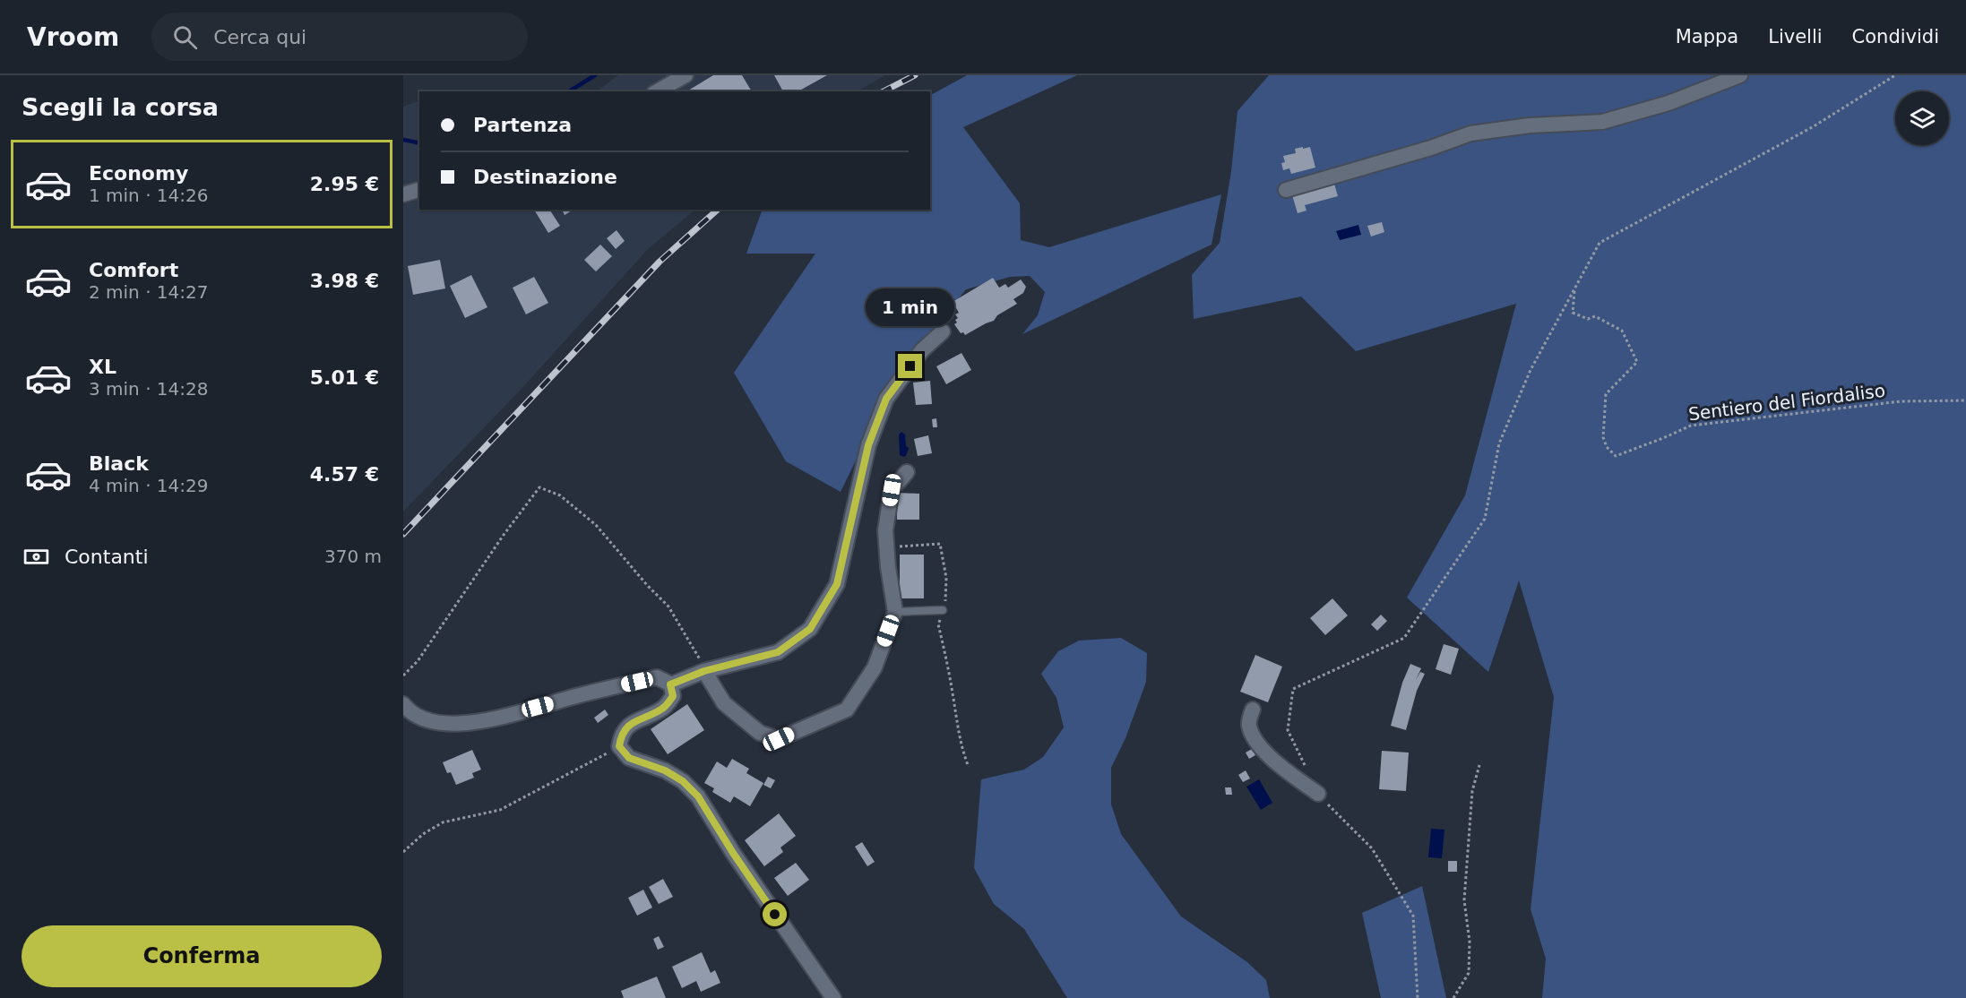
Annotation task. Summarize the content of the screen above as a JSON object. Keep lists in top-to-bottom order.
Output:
{
  "streets": {
    "path": ["Sentiero del Fiordaliso"]
  },
  "page": {
    "header": "Vroom",
    "search": "Cerca qui",
    "nav": ["Mappa", "Livelli", "Condividi"],
    "heading": "Scegli la corsa",
    "banner": ["Partenza", "Destinazione"],
    "list": [
      {
        "name": "Economy",
        "note": "1 min · 14:26",
        "value": "2.95 €"
      },
      {
        "name": "Comfort",
        "note": "2 min · 14:27",
        "value": "3.98 €"
      },
      {
        "name": "XL",
        "note": "3 min · 14:28",
        "value": "5.01 €"
      },
      {
        "name": "Black",
        "note": "4 min · 14:29",
        "value": "4.57 €"
      }
    ],
    "bubble": "1 min",
    "pay": ["Contanti", "370 m"],
    "buttons": "Conferma"
  }
}
